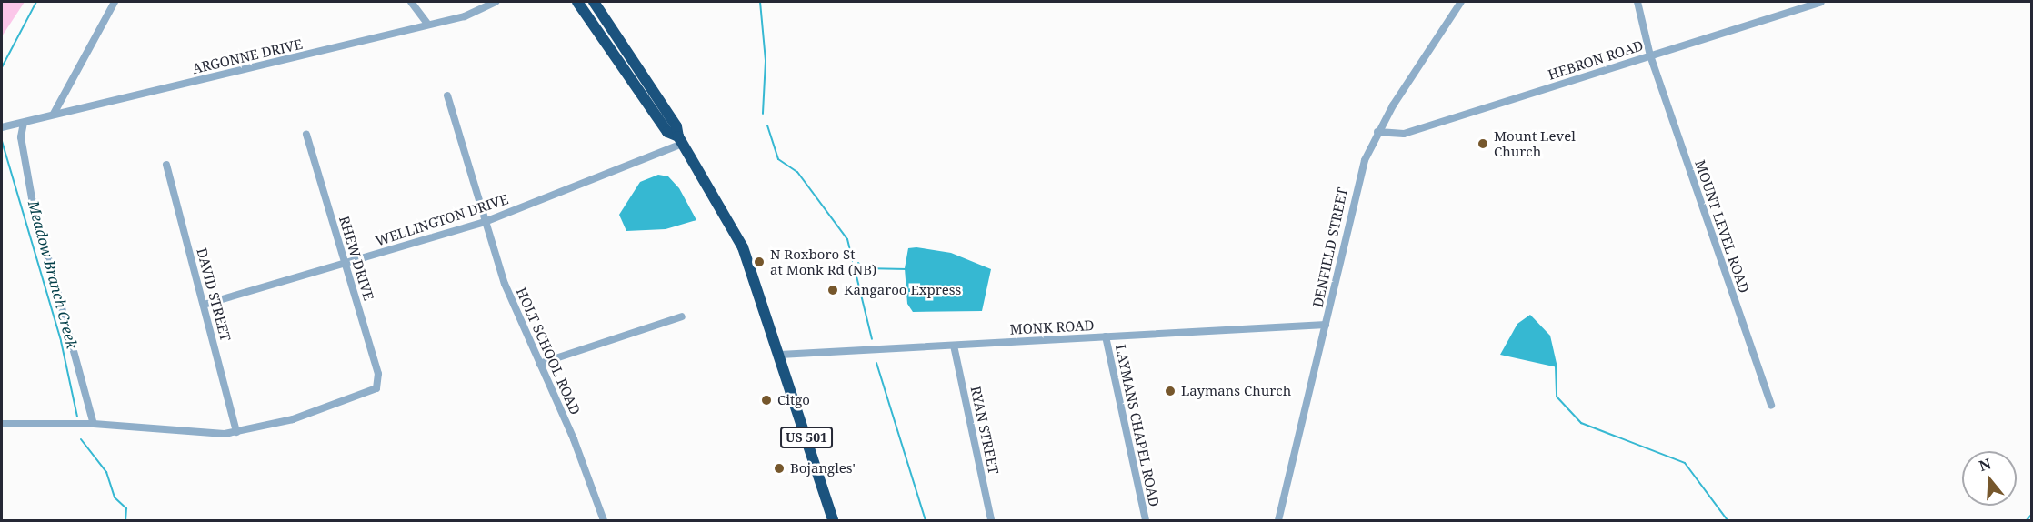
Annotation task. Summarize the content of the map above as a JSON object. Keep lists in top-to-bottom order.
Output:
{
  "streets": {
    "highway": ["US 501"],
    "street": [
      "ARGONNE DRIVE",
      "HEBRON ROAD",
      "WELLINGTON DRIVE",
      "MOUNT LEVEL ROAD",
      "DENFIELD STREET",
      "RHEW DRIVE",
      "DAVID STREET",
      "MONK ROAD",
      "HOLT SCHOOL ROAD",
      "LAYMANS CHAPEL ROAD",
      "RYAN STREET"
    ]
  },
  "crossings": [
    ["HEBRON ROAD", "MOUNT LEVEL ROAD"],
    ["HEBRON ROAD", "DENFIELD STREET"],
    ["WELLINGTON DRIVE", "RHEW DRIVE"],
    ["WELLINGTON DRIVE", "DAVID STREET"],
    ["WELLINGTON DRIVE", "HOLT SCHOOL ROAD"],
    ["WELLINGTON DRIVE", "US 501"],
    ["DENFIELD STREET", "MONK ROAD"],
    ["RHEW DRIVE", "DAVID STREET"],
    ["MONK ROAD", "LAYMANS CHAPEL ROAD"],
    ["MONK ROAD", "RYAN STREET"],
    ["MONK ROAD", "US 501"]
  ],
  "water": ["Meadow Branch Creek"],
  "places": [
    "Mount Level Church",
    "N Roxboro St at Monk Rd (NB)",
    "Kangaroo Express",
    "Laymans Church",
    "Citgo",
    "Bojangles'"
  ],
  "north": "top"
}
